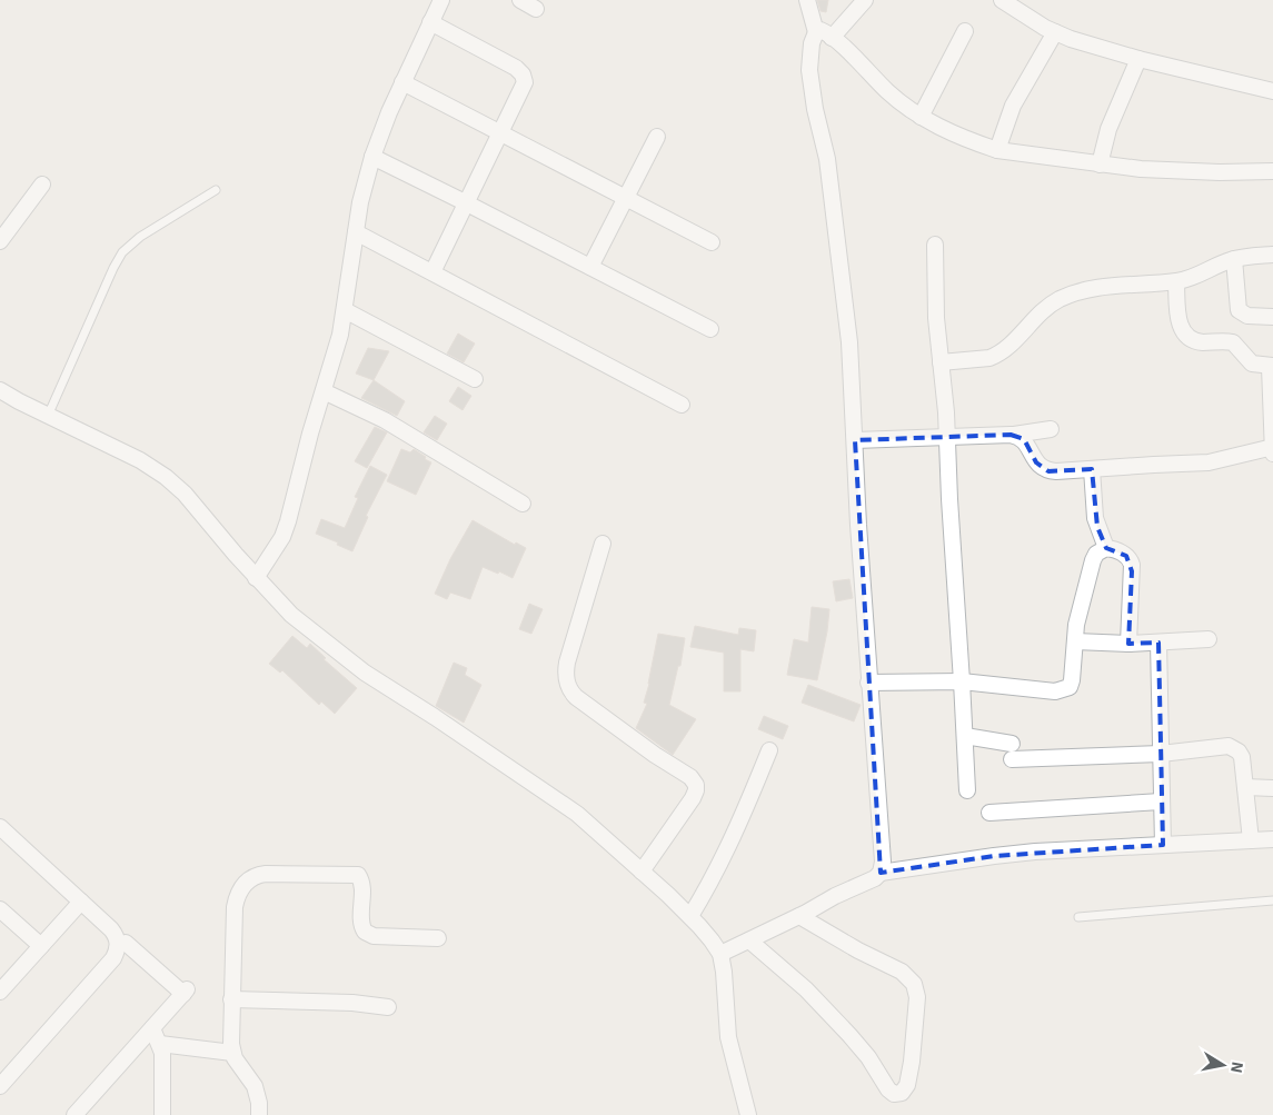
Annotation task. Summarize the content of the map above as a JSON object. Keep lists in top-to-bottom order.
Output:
{
  "north": "right"
}
